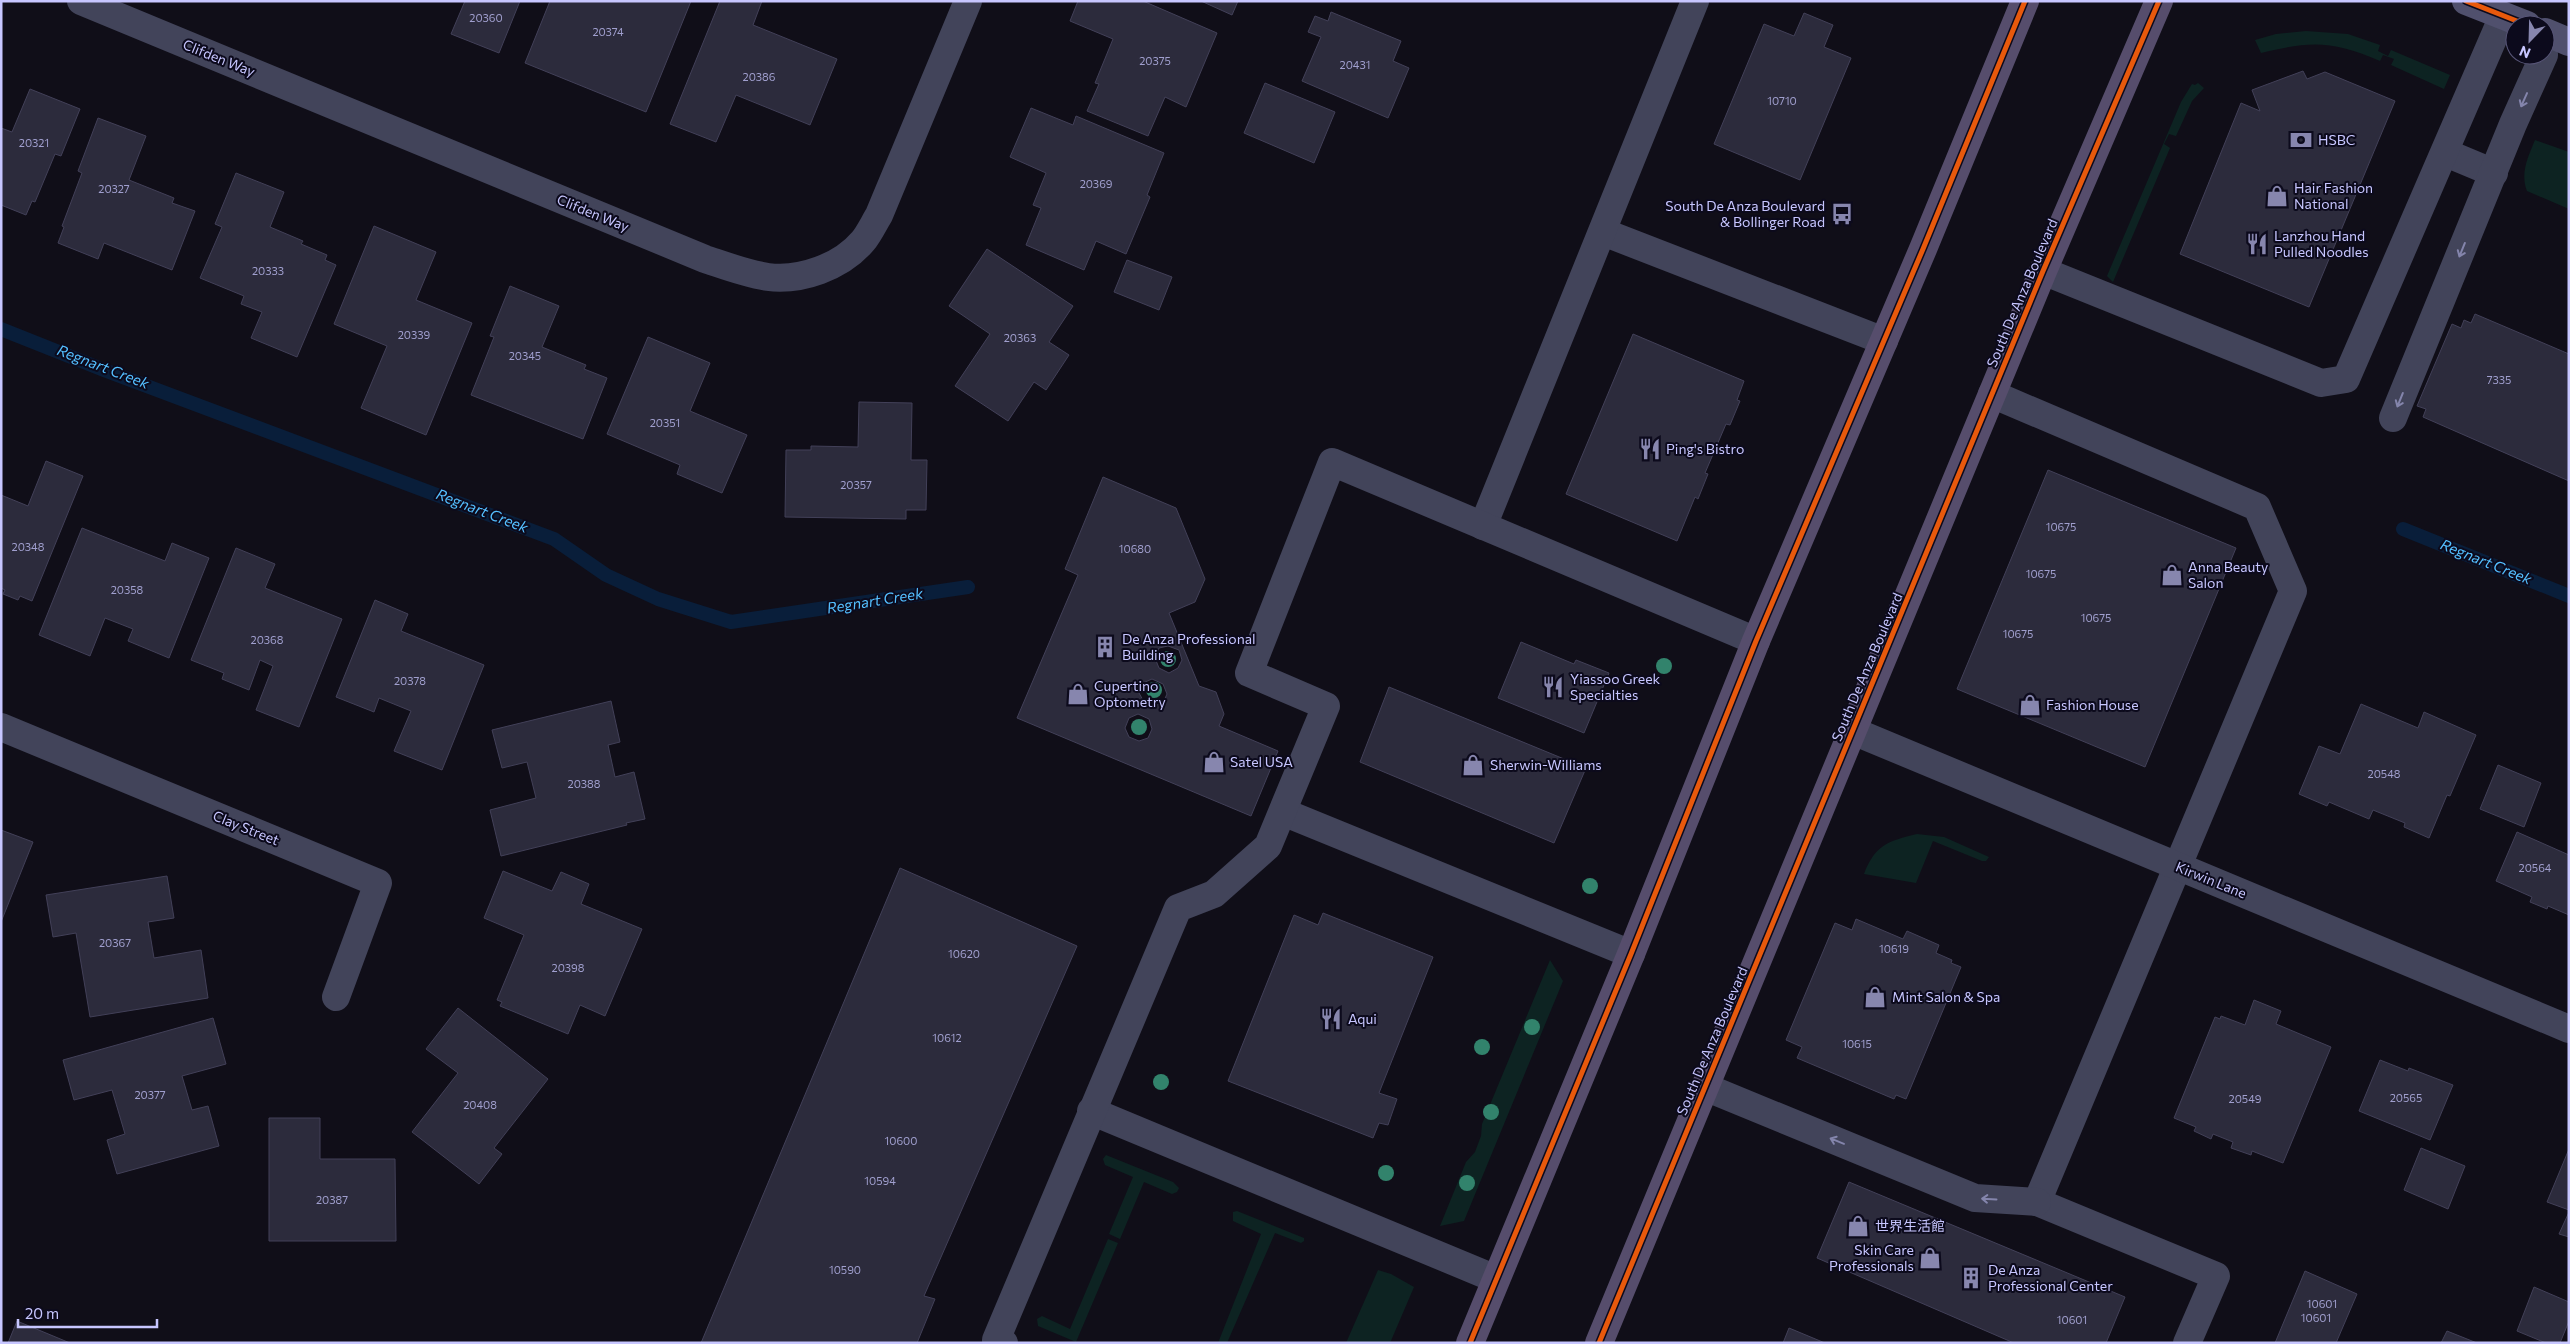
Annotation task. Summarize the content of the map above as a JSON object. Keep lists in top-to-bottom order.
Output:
{
  "streets": {
    "main road": ["South De Anza Boulevard"],
    "street": ["Clifden Way", "Clay Street", "Kirwin Lane"]
  },
  "crossings": [
    ["South De Anza Boulevard", "Kirwin Lane"]
  ],
  "water": ["Regnart Creek"],
  "places": {
    "bank": ["HSBC"],
    "shop": [
      "Hair Fashion National",
      "Anna Beauty Salon",
      "Cupertino Optometry",
      "Fashion House",
      "Satel USA",
      "Sherwin-Williams",
      "Mint Salon & Spa",
      "世界生活館",
      "Skin Care Professionals"
    ],
    "bus stop": ["South De Anza Boulevard & Bollinger Road"],
    "restaurant": [
      "Lanzhou Hand Pulled Noodles",
      "Ping's Bistro",
      "Yiassoo Greek Specialties",
      "Aqui"
    ],
    "building": ["De Anza Professional Building", "De Anza Professional Center"]
  },
  "house_numbers": [
    "20360",
    "20374",
    "20375",
    "20431",
    "20386",
    "10710",
    "20321",
    "20369",
    "20327",
    "20333",
    "20339",
    "20363",
    "20345",
    "7335",
    "20351",
    "20357",
    "10675",
    "20348",
    "10680",
    "10675",
    "20358",
    "10675",
    "10675",
    "20368",
    "20378",
    "20548",
    "20388",
    "20564",
    "20367",
    "10619",
    "10620",
    "20398",
    "10612",
    "10615",
    "20377",
    "20565",
    "20549",
    "20408",
    "10600",
    "10594",
    "20387",
    "10590",
    "10601",
    "10601",
    "10601"
  ],
  "scale_bar": "20 m",
  "north": "bottom left"
}
